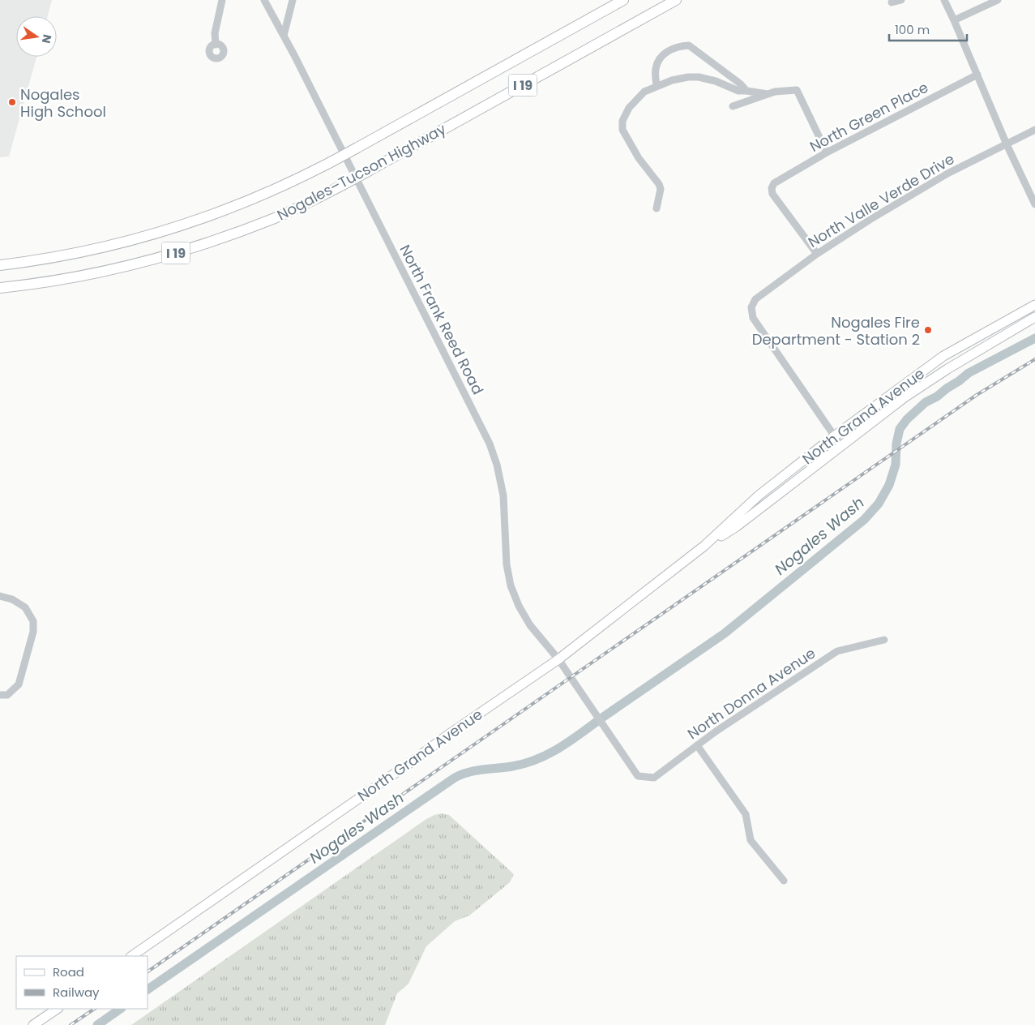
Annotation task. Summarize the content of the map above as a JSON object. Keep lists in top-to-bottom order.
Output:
{
  "streets": {
    "highway": ["I 19", "Nogales–Tucson Highway"],
    "main road": ["North Grand Avenue"],
    "street": [
      "North Green Place",
      "North Valle Verde Drive",
      "North Frank Reed Road",
      "North Donna Avenue"
    ]
  },
  "crossings": [
    ["North Green Place", "North Valle Verde Drive"],
    ["North Valle Verde Drive", "North Grand Avenue"],
    ["North Frank Reed Road", "North Grand Avenue"],
    ["North Frank Reed Road", "North Donna Avenue"]
  ],
  "water": ["Nogales Wash"],
  "places": ["Nogales High School", "Nogales Fire Department - Station 2"],
  "legend": ["Road", "Railway"],
  "scale_bar": "100 m",
  "north": "right"
}
